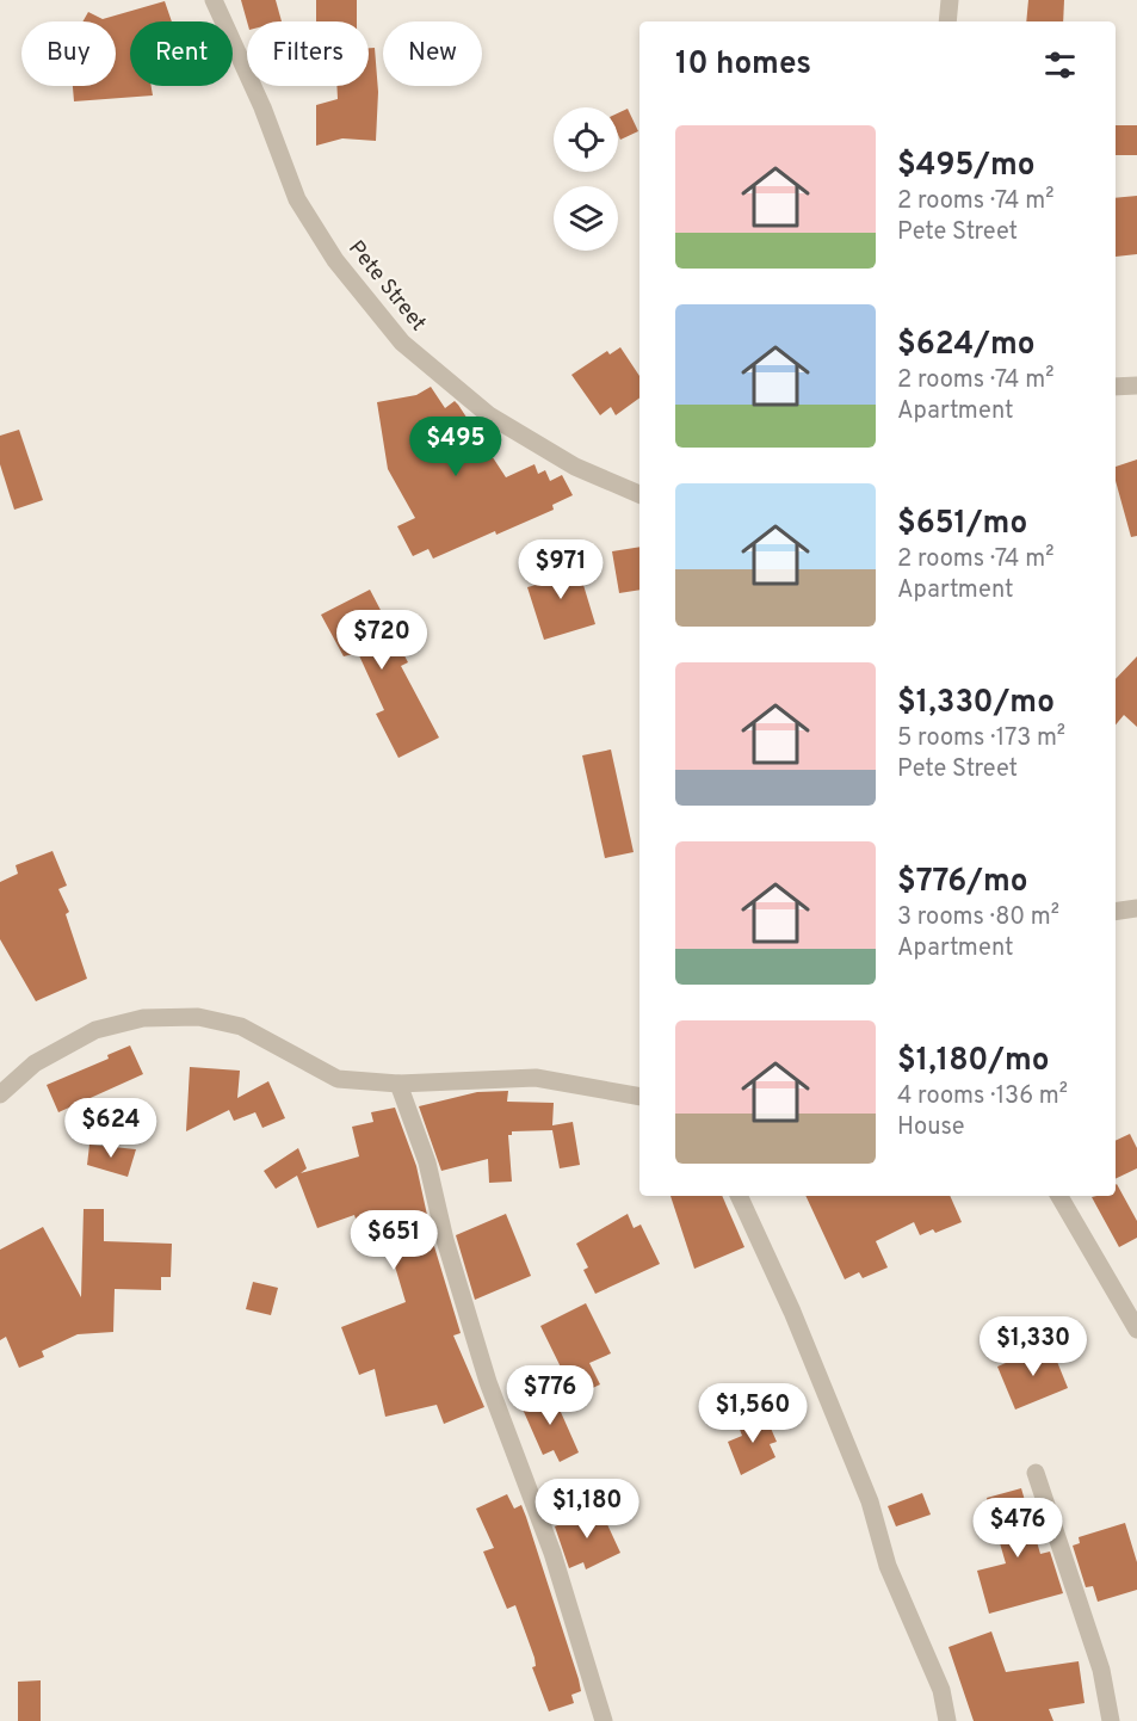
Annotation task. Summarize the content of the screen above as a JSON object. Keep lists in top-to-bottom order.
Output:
{
  "streets": {
    "street": ["Pete Street"]
  },
  "page": {
    "chip": [
      "Buy",
      "Rent",
      "Filters",
      "New"
    ],
    "heading": "10 homes",
    "list": [
      {
        "name": "$495/mo",
        "note": "2 rooms · 74 m² · Pete Street"
      },
      {
        "name": "$624/mo",
        "note": "2 rooms · 74 m² · Apartment"
      },
      {
        "name": "$651/mo",
        "note": "2 rooms · 74 m² · Apartment"
      },
      {
        "name": "$1,330/mo",
        "note": "5 rooms · 173 m² · Pete Street"
      },
      {
        "name": "$776/mo",
        "note": "3 rooms · 80 m² · Apartment"
      },
      {
        "name": "$1,180/mo",
        "note": "4 rooms · 136 m² · House"
      }
    ],
    "price": [
      "$495",
      "$971",
      "$720",
      "$624",
      "$651",
      "$1,330",
      "$776",
      "$1,560",
      "$1,180",
      "$476"
    ]
  }
}
